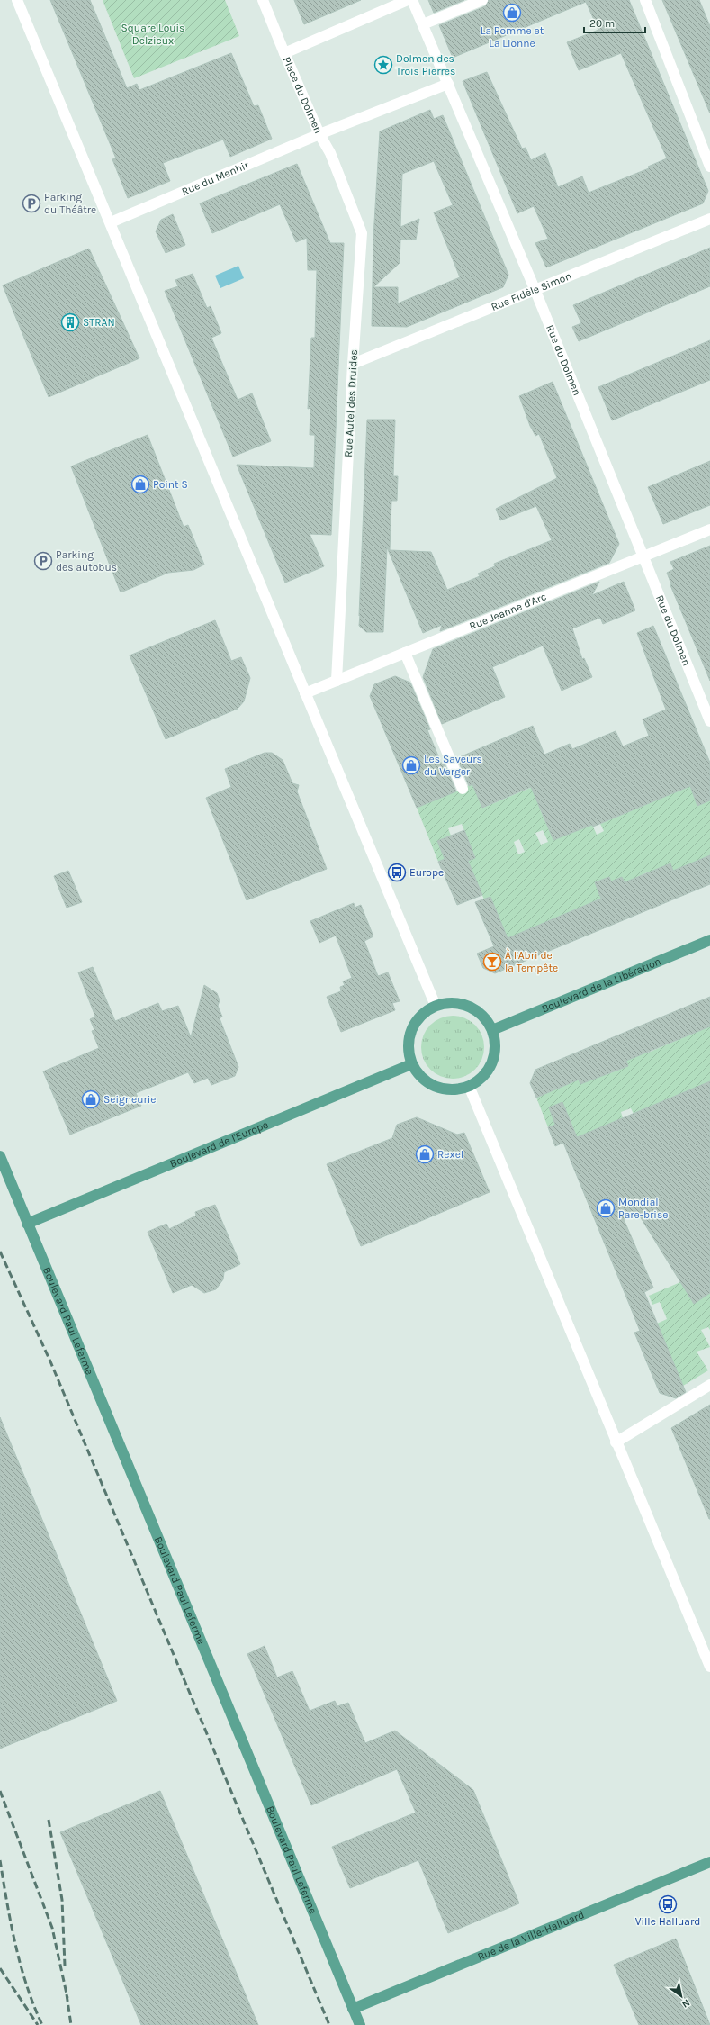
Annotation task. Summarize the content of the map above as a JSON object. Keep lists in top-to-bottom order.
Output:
{
  "streets": {
    "main road": [
      "Boulevard de la Libération",
      "Boulevard de l'Europe",
      "Boulevard Paul Leferme",
      "Rue de la Ville-Halluard"
    ],
    "street": [
      "Place du Dolmen",
      "Rue du Menhir",
      "Rue Fidèle Simon",
      "Rue du Dolmen",
      "Rue Autel des Druides",
      "Rue Jeanne d'Arc"
    ]
  },
  "crossings": [
    ["Place du Dolmen", "Rue du Menhir"],
    ["Place du Dolmen", "Rue du Dolmen"],
    ["Place du Dolmen", "Rue Autel des Druides"],
    ["Rue du Menhir", "Rue Autel des Druides"],
    ["Rue Fidèle Simon", "Rue du Dolmen"],
    ["Rue Fidèle Simon", "Rue Autel des Druides"],
    ["Rue du Dolmen", "Rue Jeanne d'Arc"],
    ["Rue Autel des Druides", "Rue Jeanne d'Arc"],
    ["Boulevard de la Libération", "Boulevard de l'Europe"],
    ["Boulevard de l'Europe", "Boulevard Paul Leferme"],
    ["Boulevard Paul Leferme", "Rue de la Ville-Halluard"]
  ],
  "parks": ["Square Louis Delzieux"],
  "places": {
    "shop": [
      "La Pomme et La Lionne",
      "Point S",
      "Les Saveurs du Verger",
      "Seigneurie",
      "Rexel",
      "Mondial Pare-brise"
    ],
    "place": ["Dolmen des Trois Pierres"],
    "parking": ["Parking du Théâtre", "Parking des autobus"],
    "building": ["STRAN"],
    "bus stop": ["Europe", "Ville Halluard"],
    "bar": ["À l'Abri de la Tempête"]
  },
  "scale_bar": "20 m",
  "north": "bottom right"
}
